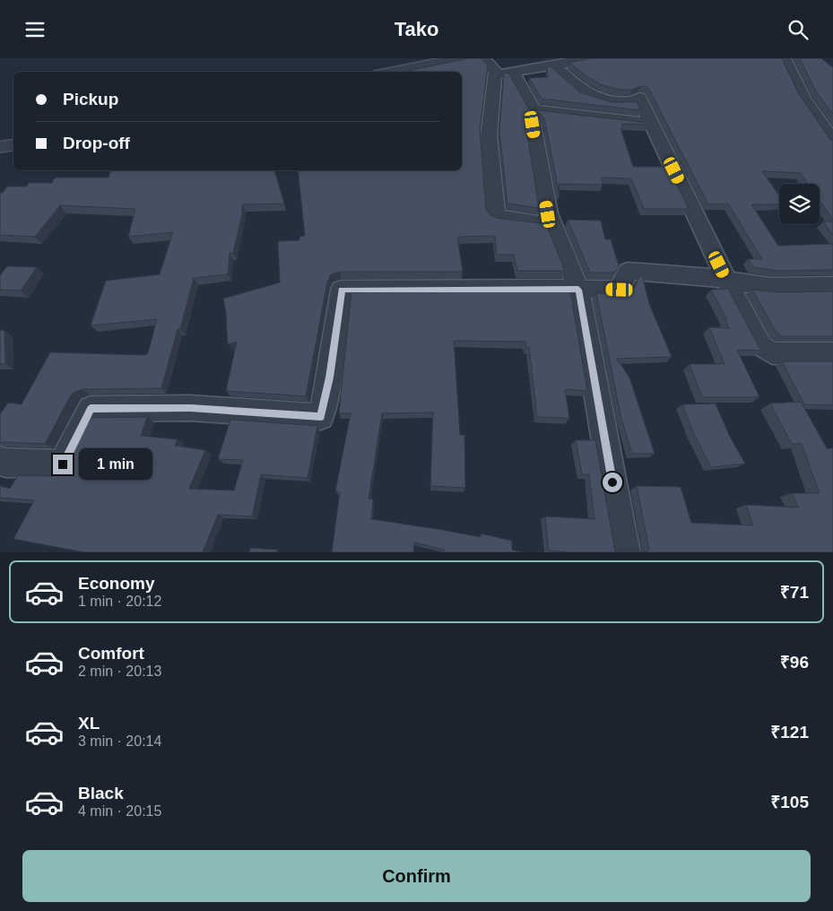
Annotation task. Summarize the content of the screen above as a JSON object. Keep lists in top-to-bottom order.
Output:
{
  "page": {
    "header": "Tako",
    "banner": ["Pickup", "Drop-off"],
    "bubble": "1 min",
    "list": [
      {
        "name": "Economy",
        "note": "1 min · 20:12",
        "value": "₹71"
      },
      {
        "name": "Comfort",
        "note": "2 min · 20:13",
        "value": "₹96"
      },
      {
        "name": "XL",
        "note": "3 min · 20:14",
        "value": "₹121"
      },
      {
        "name": "Black",
        "note": "4 min · 20:15",
        "value": "₹105"
      }
    ],
    "buttons": "Confirm"
  }
}
